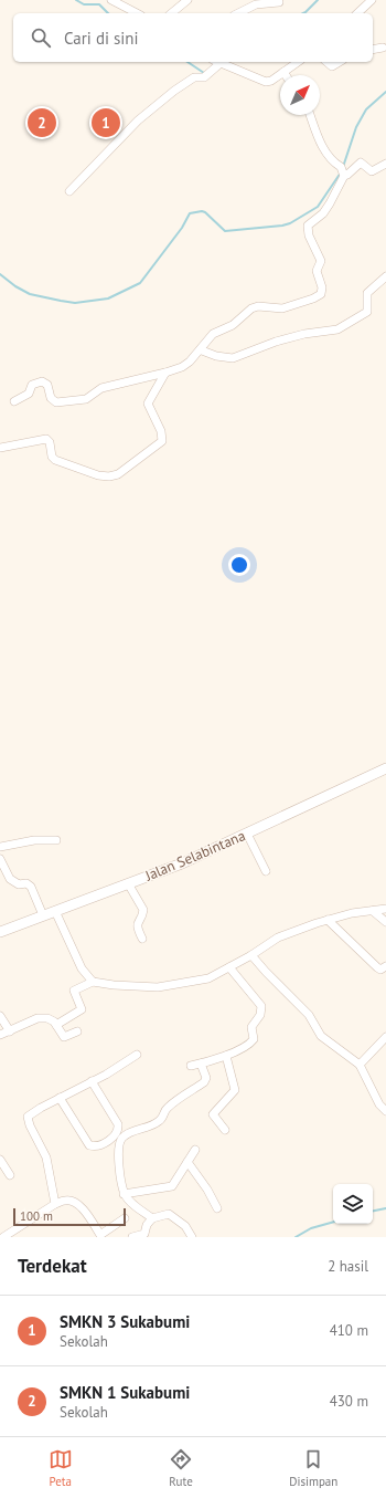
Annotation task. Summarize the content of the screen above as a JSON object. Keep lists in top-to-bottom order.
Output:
{
  "streets": {
    "street": ["Jalan Selabintana"]
  },
  "scale_bar": "100 m",
  "north": "top right",
  "page": {
    "search": "Cari di sini",
    "pins": ["1", "2"],
    "scale": "100 m",
    "heading": ["Terdekat", "2 hasil"],
    "list": [
      {
        "mark": "1",
        "name": "SMKN 3 Sukabumi",
        "note": "Sekolah",
        "value": "410 m"
      },
      {
        "mark": "2",
        "name": "SMKN 1 Sukabumi",
        "note": "Sekolah",
        "value": "430 m"
      }
    ],
    "nav": ["Peta", "Rute", "Disimpan"]
  }
}
